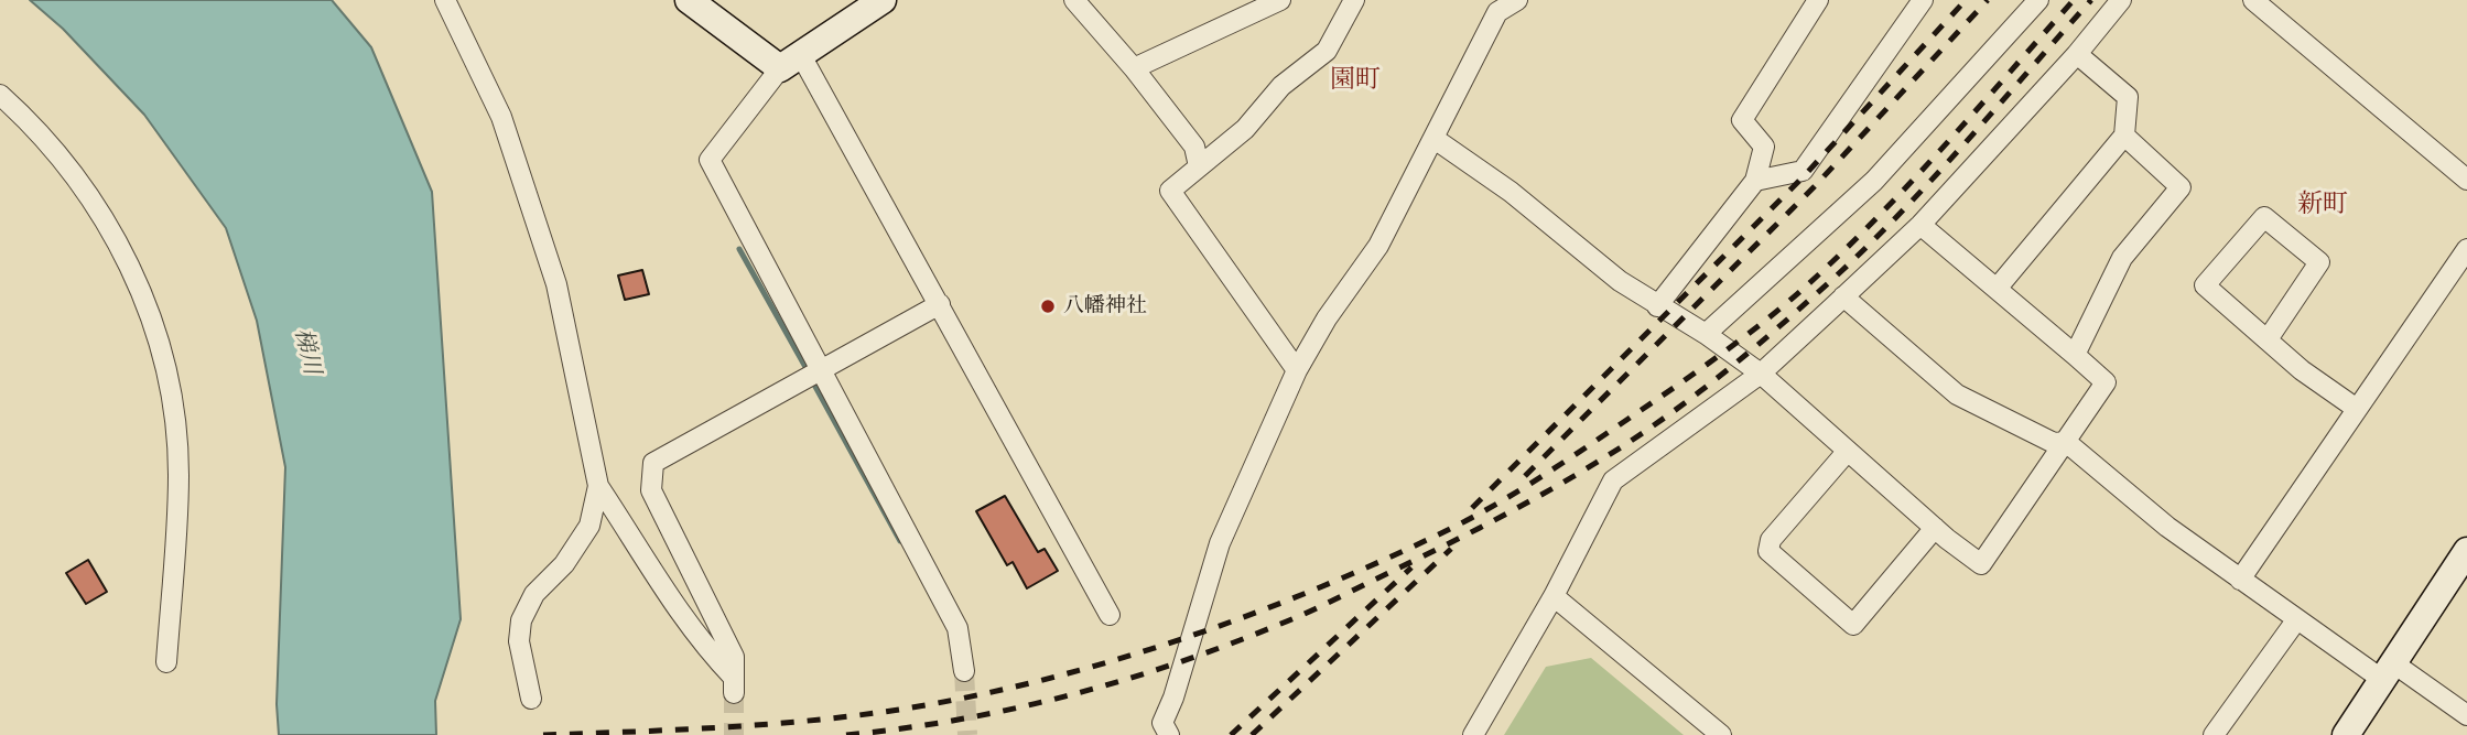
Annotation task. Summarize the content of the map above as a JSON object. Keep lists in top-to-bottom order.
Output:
{
  "districts": ["園町", "新町"],
  "water": ["梯川"],
  "places": ["八幡神社"]
}
